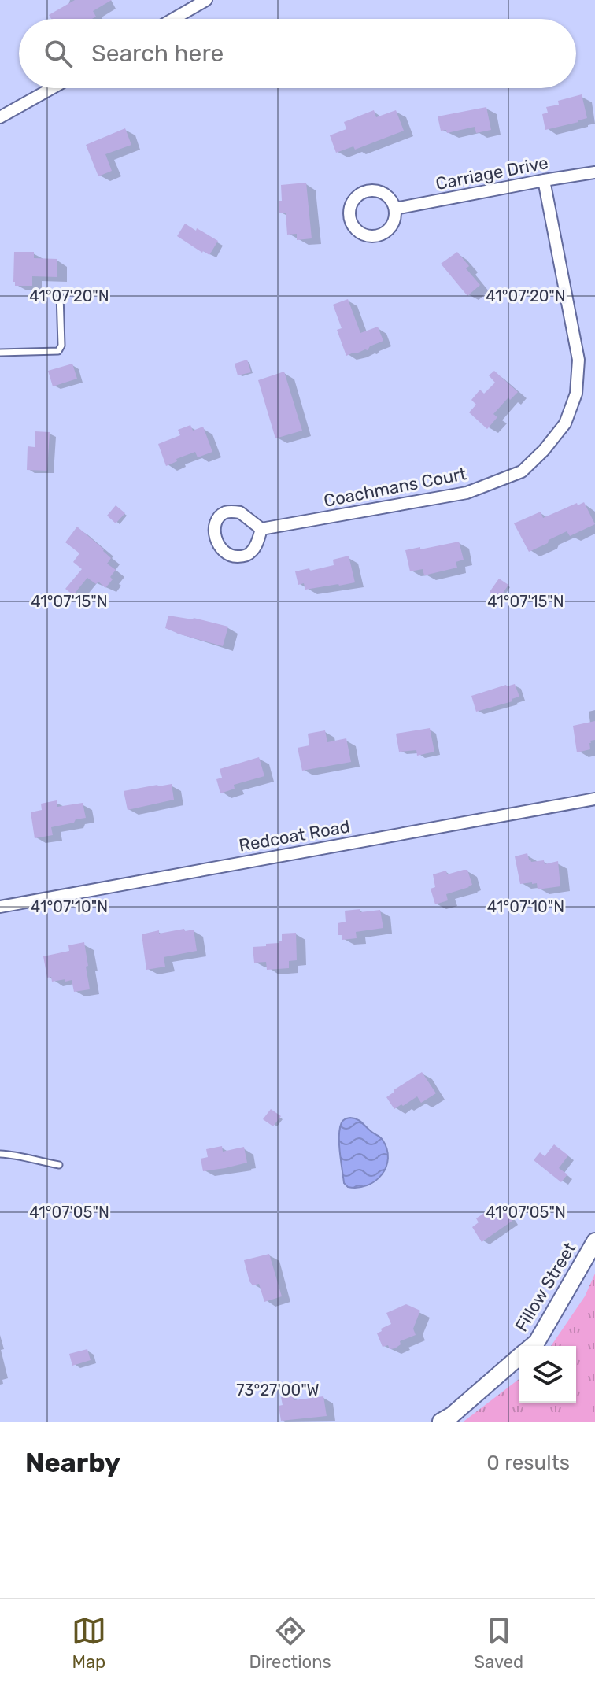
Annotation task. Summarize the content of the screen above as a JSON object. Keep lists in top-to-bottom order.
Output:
{
  "streets": {
    "street": [
      "Carriage Drive",
      "Coachmans Court",
      "Redcoat Road",
      "Fillow Street"
    ]
  },
  "crossings": [
    ["Carriage Drive", "Coachmans Court"]
  ],
  "page": {
    "search": "Search here",
    "heading": ["Nearby", "0 results"],
    "nav": ["Map", "Directions", "Saved"]
  },
  "coordinates": [
    "41°07'20\"N",
    "41°07'15\"N",
    "41°07'10\"N",
    "41°07'05\"N",
    "73°27'00\"W"
  ]
}
